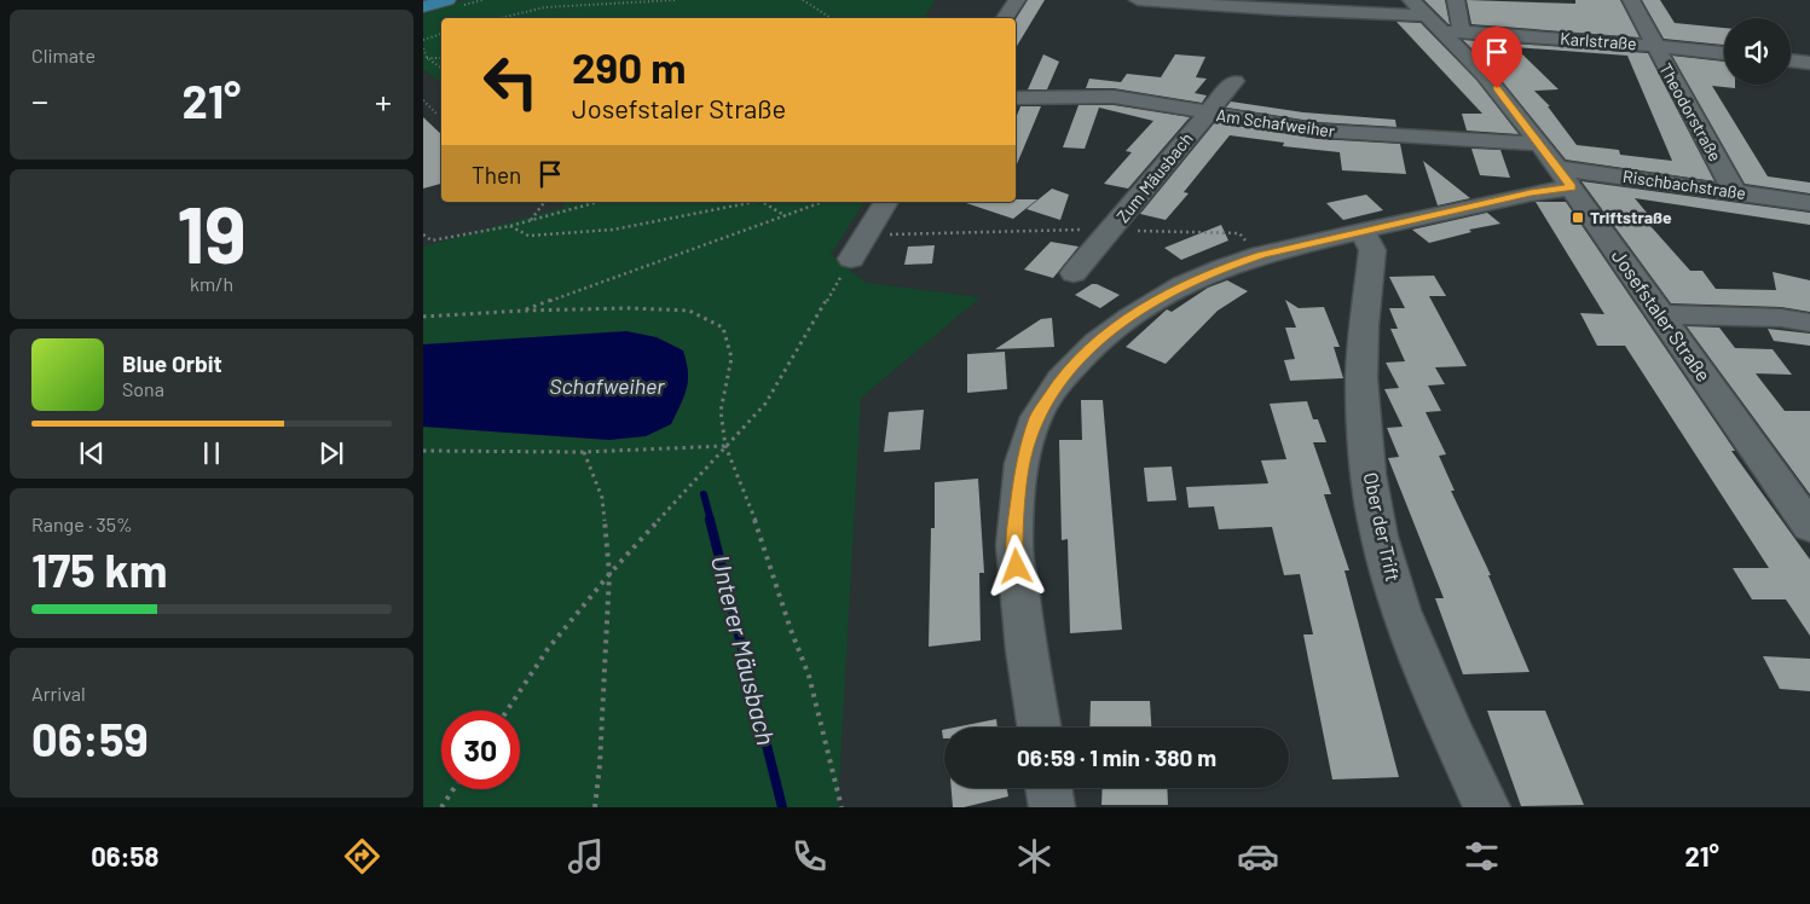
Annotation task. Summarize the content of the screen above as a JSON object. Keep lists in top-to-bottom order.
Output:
{
  "streets": {
    "street": [
      "Karlstraße",
      "Theodorstraße",
      "Am Schafweiher",
      "Zum Mäusbach",
      "Rischbachstraße",
      "Josefstaler Straße",
      "Ober der Trift"
    ]
  },
  "crossings": [
    ["Karlstraße", "Theodorstraße"],
    ["Karlstraße", "Josefstaler Straße"],
    ["Theodorstraße", "Rischbachstraße"],
    ["Am Schafweiher", "Zum Mäusbach"],
    ["Am Schafweiher", "Josefstaler Straße"],
    ["Rischbachstraße", "Josefstaler Straße"]
  ],
  "water": ["Schafweiher", "Unterer Mäusbach"],
  "places": {
    "transit": ["Triftstraße"]
  },
  "page": {
    "tile": [
      "Climate",
      ["19", "km/h"],
      ["Range · 35%", "175 km"],
      ["Arrival", "06:59"]
    ],
    "turn": ["290 m", "Josefstaler Straße"],
    "heat": ["−", "21°", "+"],
    "then": "Then",
    "song": ["Blue Orbit", "Sona"],
    "limit": "30",
    "trip": "06:59 · 1 min · 380 m",
    "tabs": ["06:58", "21°"]
  }
}
